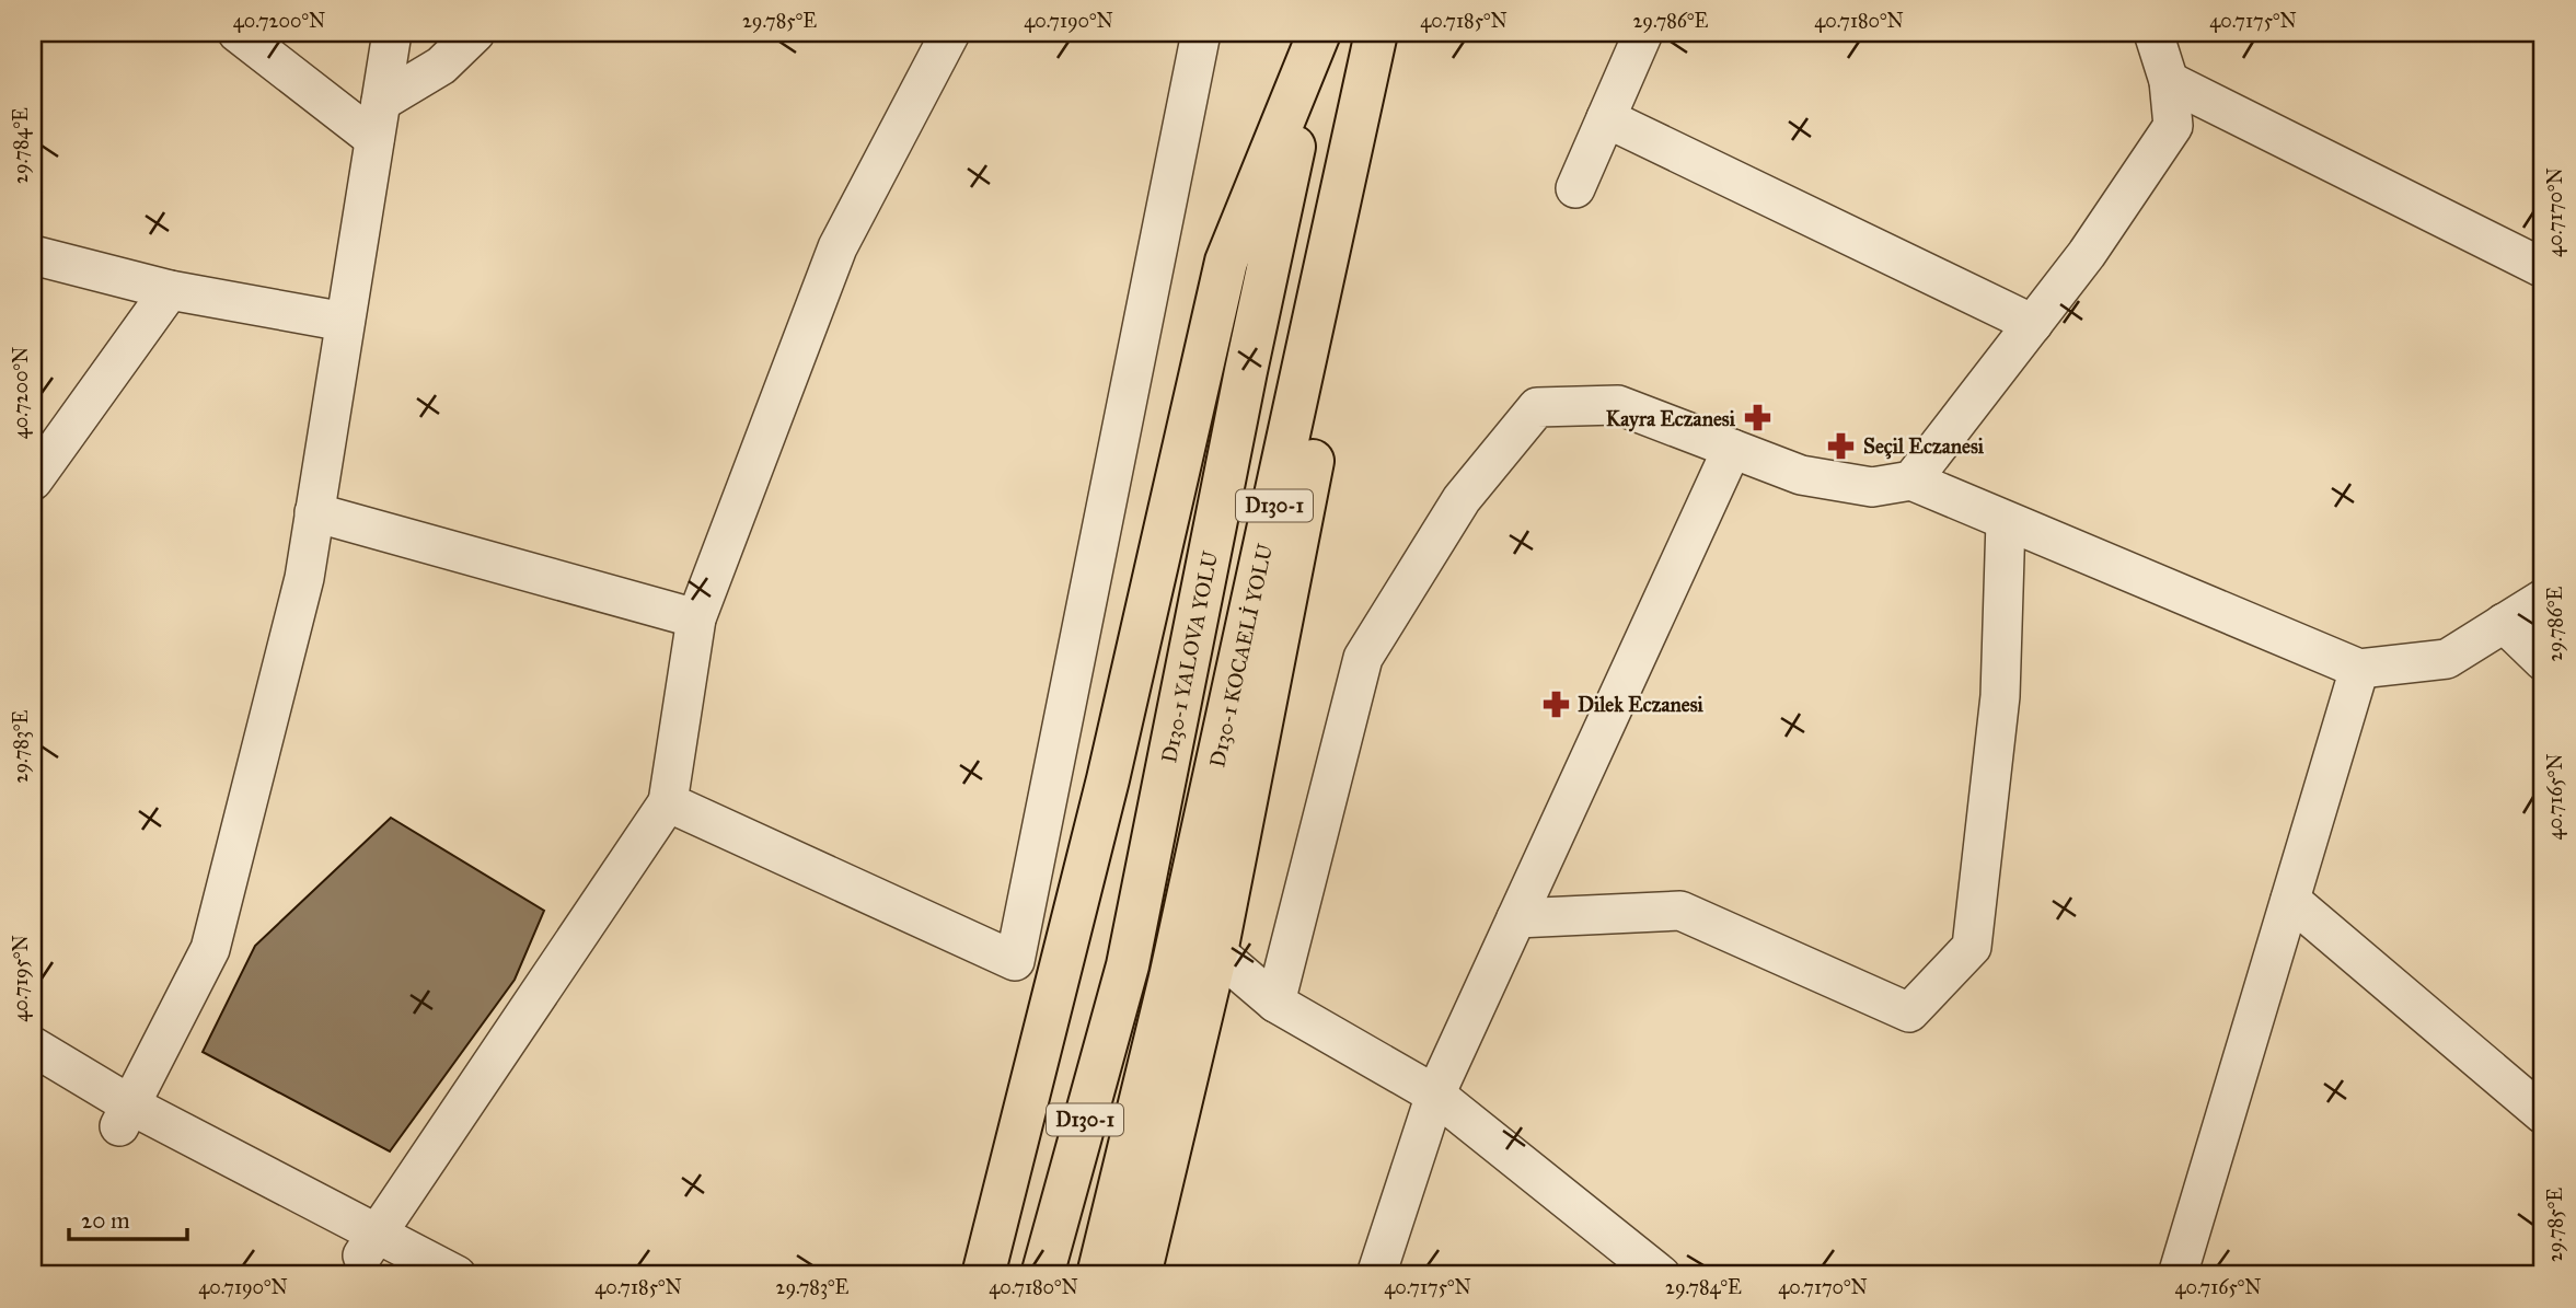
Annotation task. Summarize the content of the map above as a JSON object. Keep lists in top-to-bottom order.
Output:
{
  "streets": {
    "highway": ["D130-1", "D130-1 KOCAELİ YOLU", "D130-1 YALOVA YOLU"]
  },
  "places": {
    "pharmacy": ["Kayra Eczanesi", "Seçil Eczanesi", "Dilek Eczanesi"]
  },
  "scale_bar": "20 m",
  "coordinates": [
    "40.7200°N",
    "29.785°E",
    "40.7190°N",
    "40.7185°N",
    "29.786°E",
    "40.7180°N",
    "40.7175°N",
    "29.784°E",
    "40.7170°N",
    "29.783°E",
    "40.7165°N",
    "40.7195°N"
  ]
}
